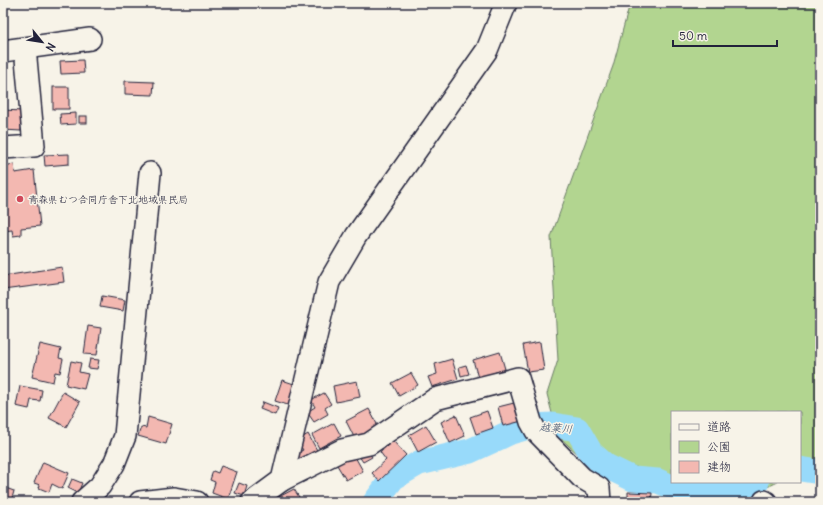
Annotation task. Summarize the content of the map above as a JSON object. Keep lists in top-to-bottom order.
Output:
{
  "water": ["越葉川"],
  "places": ["青森県むつ合同庁舎下北地域県民局"],
  "legend": ["道路", "公園", "建物"],
  "scale_bar": "50 m",
  "north": "bottom right"
}
